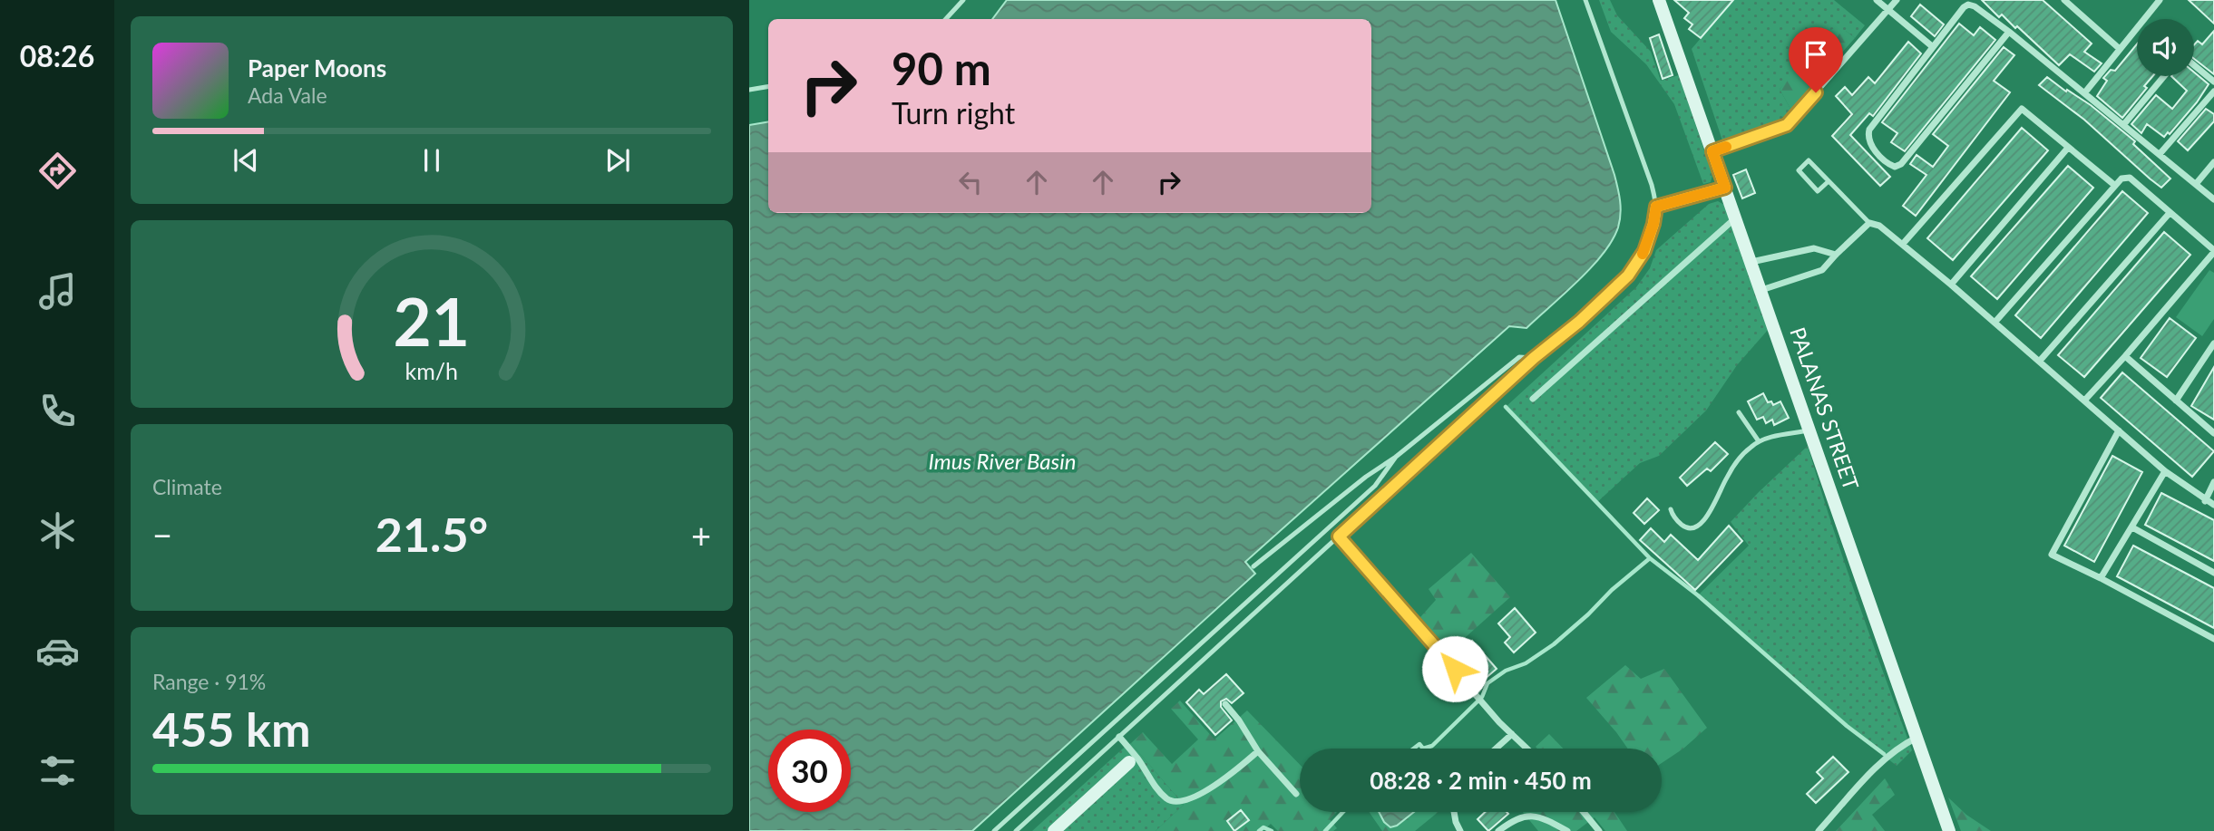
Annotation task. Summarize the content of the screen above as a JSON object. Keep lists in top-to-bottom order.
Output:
{
  "streets": {
    "main road": ["PALANAS STREET"]
  },
  "water": ["Imus River Basin"],
  "page": {
    "tabs": "08:26",
    "turn": ["90 m", "Turn right"],
    "song": ["Paper Moons", "Ada Vale"],
    "tile": [
      "Climate",
      ["Range · 91%", "455 km"]
    ],
    "heat": ["−", "21.5°", "+"],
    "limit": "30",
    "trip": "08:28 · 2 min · 450 m",
    "gauge": ["21", "km/h"]
  }
}
